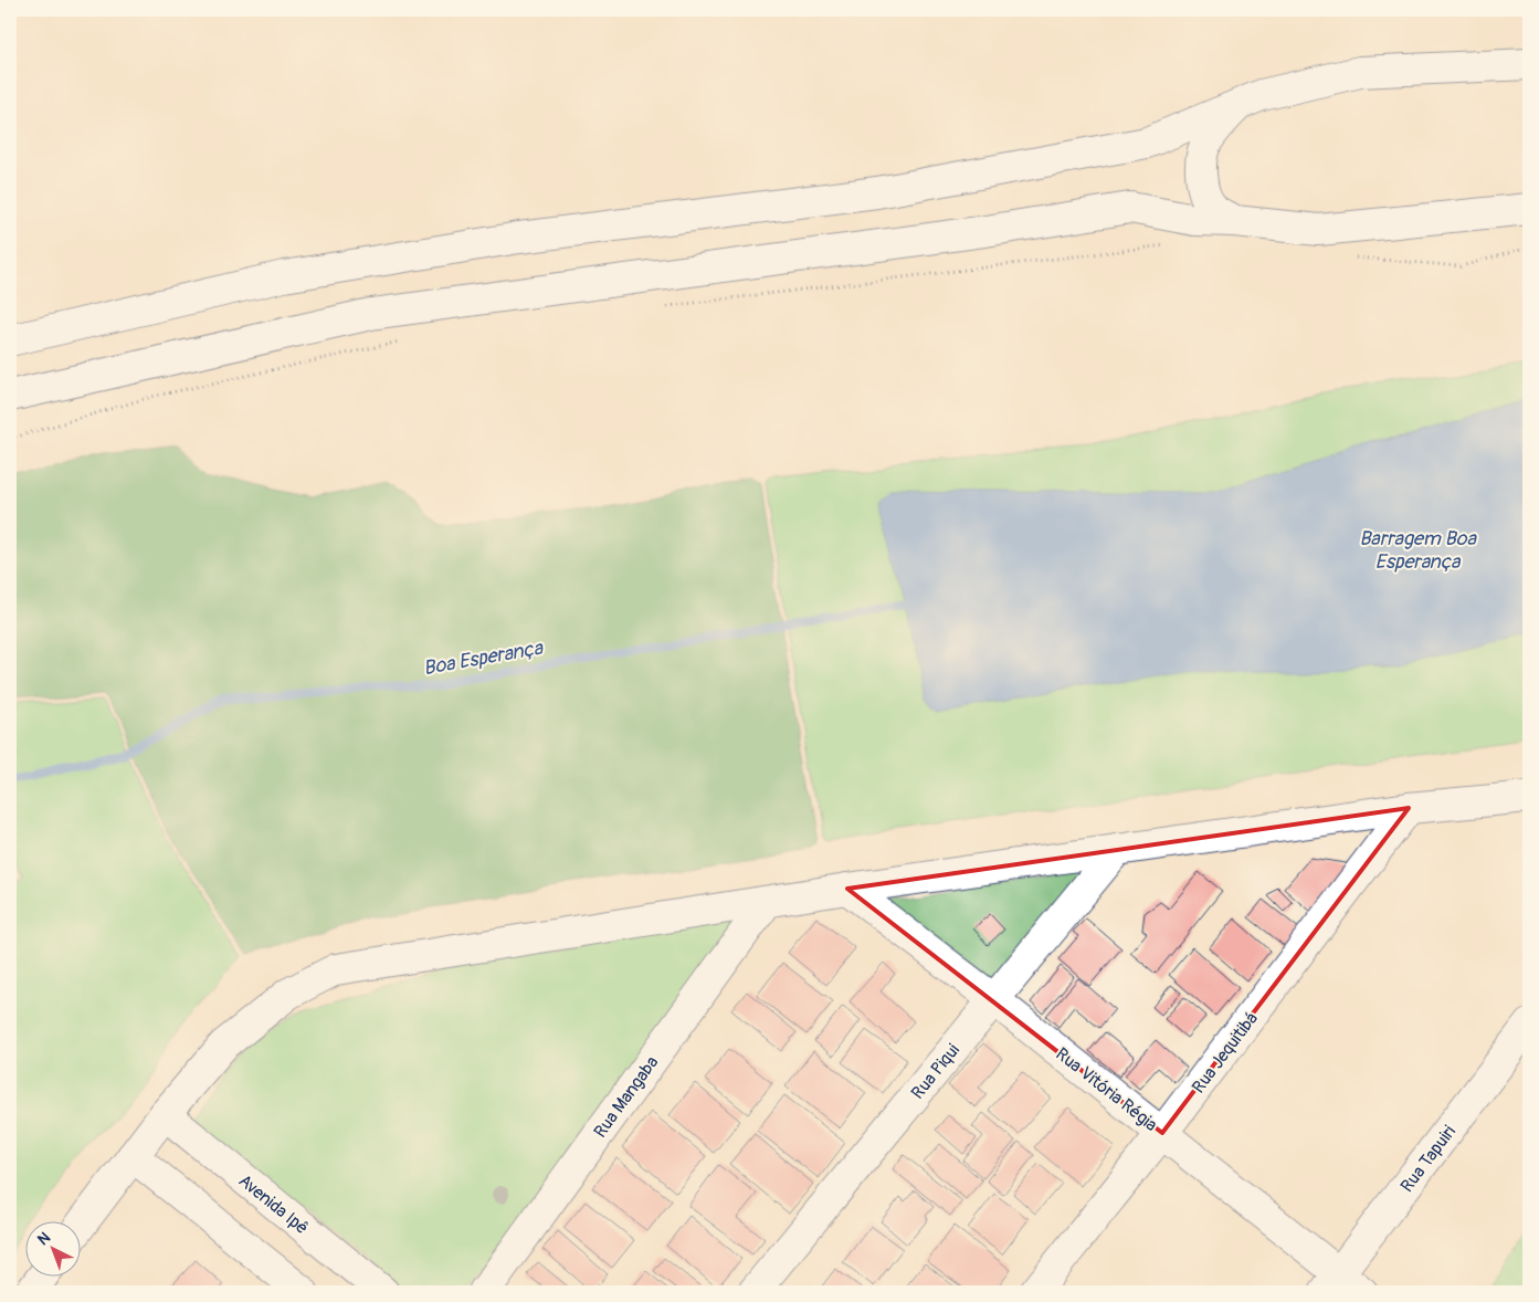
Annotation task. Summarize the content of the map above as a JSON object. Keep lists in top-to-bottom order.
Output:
{
  "streets": {
    "street": [
      "Rua Jequitibá",
      "Rua Piqui",
      "Rua Vitória Régia",
      "Rua Mangaba",
      "Rua Tapuiri",
      "Avenida Ipê"
    ]
  },
  "crossings": [
    ["Rua Jequitibá", "Rua Vitória Régia"],
    ["Rua Piqui", "Rua Vitória Régia"],
    ["Rua Vitória Régia", "Rua Tapuiri"]
  ],
  "water": ["Barragem Boa Esperança", "Boa Esperança"],
  "north": "top left"
}
